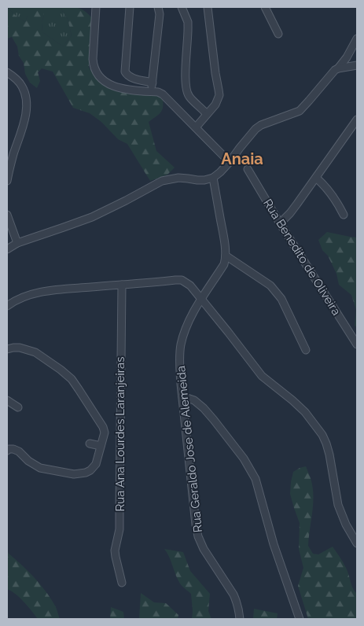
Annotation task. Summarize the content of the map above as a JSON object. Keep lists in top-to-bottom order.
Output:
{
  "streets": {
    "street": ["Rua Benedito de Oliveira", "Rua Ana Lourdes Laranjeiras", "Rua Geraldo Jose de Alemeida"]
  },
  "districts": ["Anaia"]
}
